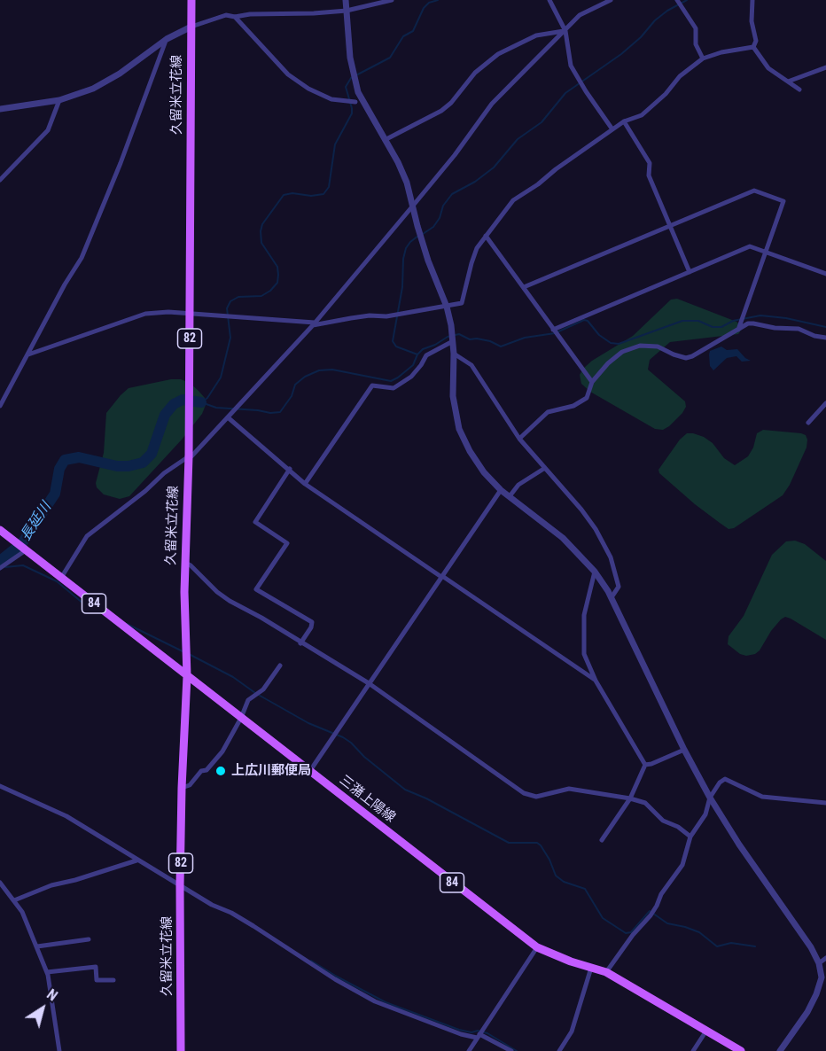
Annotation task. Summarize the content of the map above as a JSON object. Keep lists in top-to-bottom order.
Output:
{
  "streets": {
    "main road": [
      "久留米立花線",
      "82",
      "84",
      "三潴上陽線"
    ]
  },
  "crossings": [
    ["久留米立花線", "三潴上陽線"]
  ],
  "water": ["長延川"],
  "places": ["上広川郵便局"],
  "north": "top right"
}
